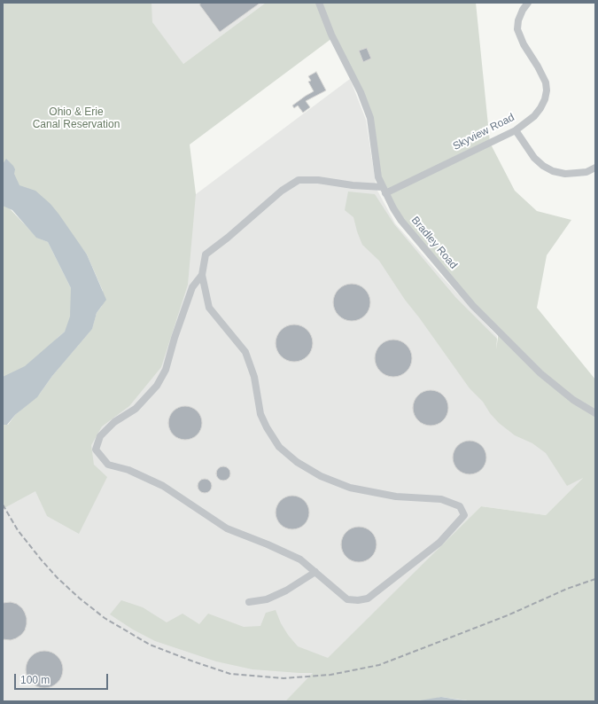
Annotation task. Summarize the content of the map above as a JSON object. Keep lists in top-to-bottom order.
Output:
{
  "streets": {
    "street": ["Skyview Road", "Bradley Road"]
  },
  "crossings": [
    ["Skyview Road", "Bradley Road"]
  ],
  "parks": ["Ohio & Erie Canal Reservation"],
  "scale_bar": "100 m"
}
